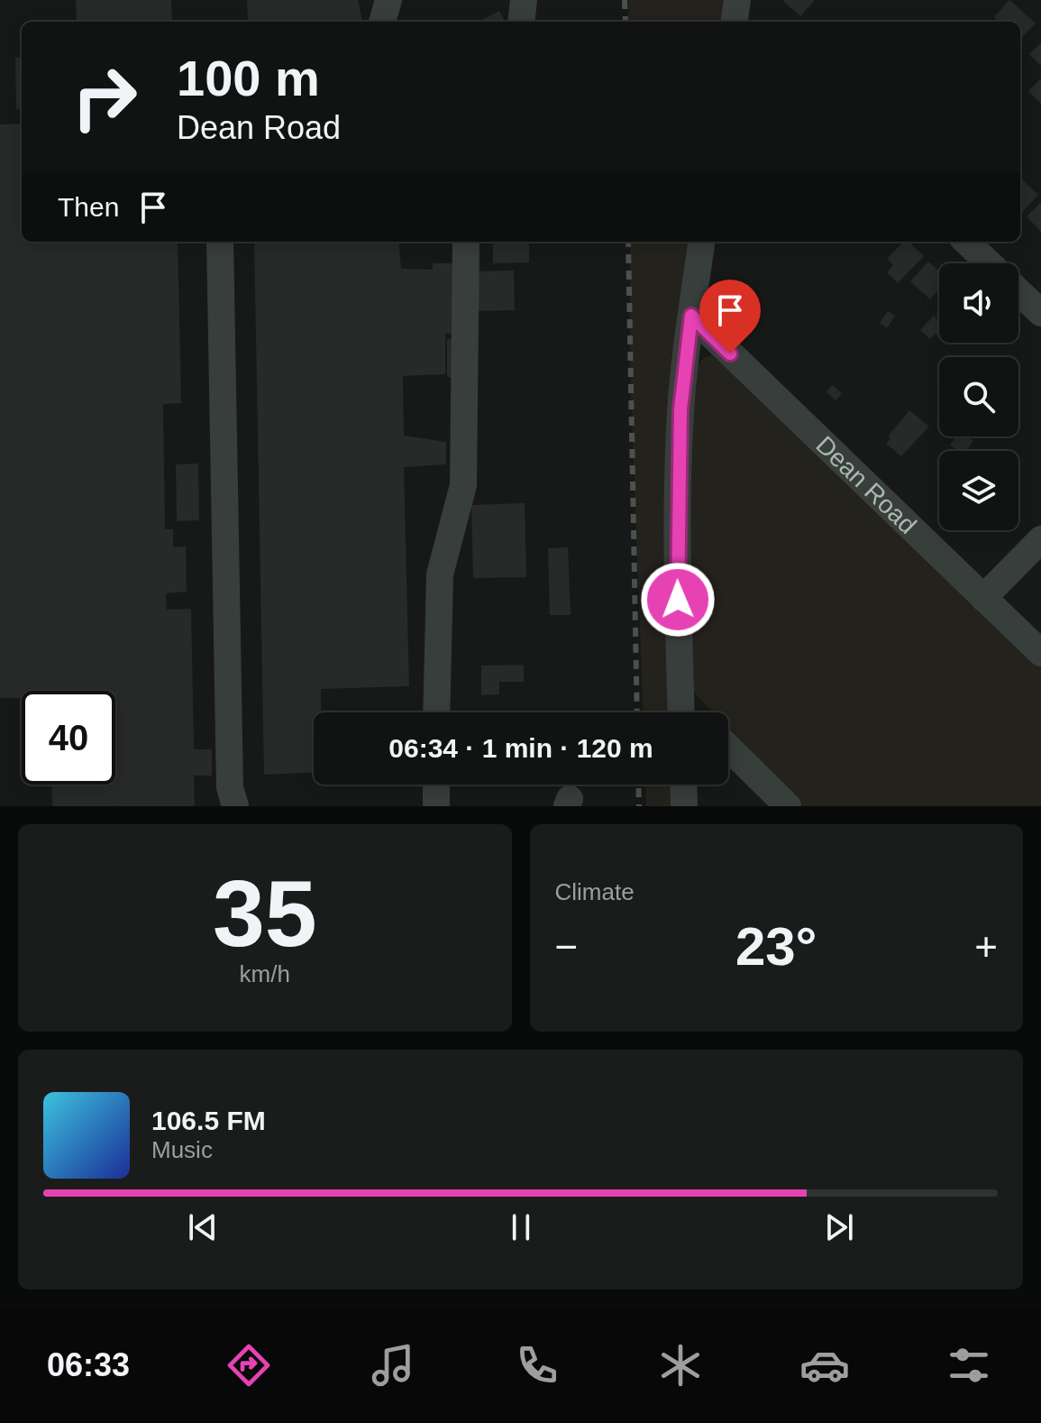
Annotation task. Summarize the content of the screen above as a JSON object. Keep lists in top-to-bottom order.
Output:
{
  "streets": {
    "street": ["Dean Road"]
  },
  "page": {
    "turn": ["100 m", "Dean Road"],
    "then": "Then",
    "limit": "40",
    "trip": "06:34 · 1 min · 120 m",
    "tile": [
      ["35", "km/h"],
      "Climate"
    ],
    "heat": ["−", "23°", "+"],
    "song": ["106.5 FM", "Music"],
    "tabs": "06:33"
  }
}
